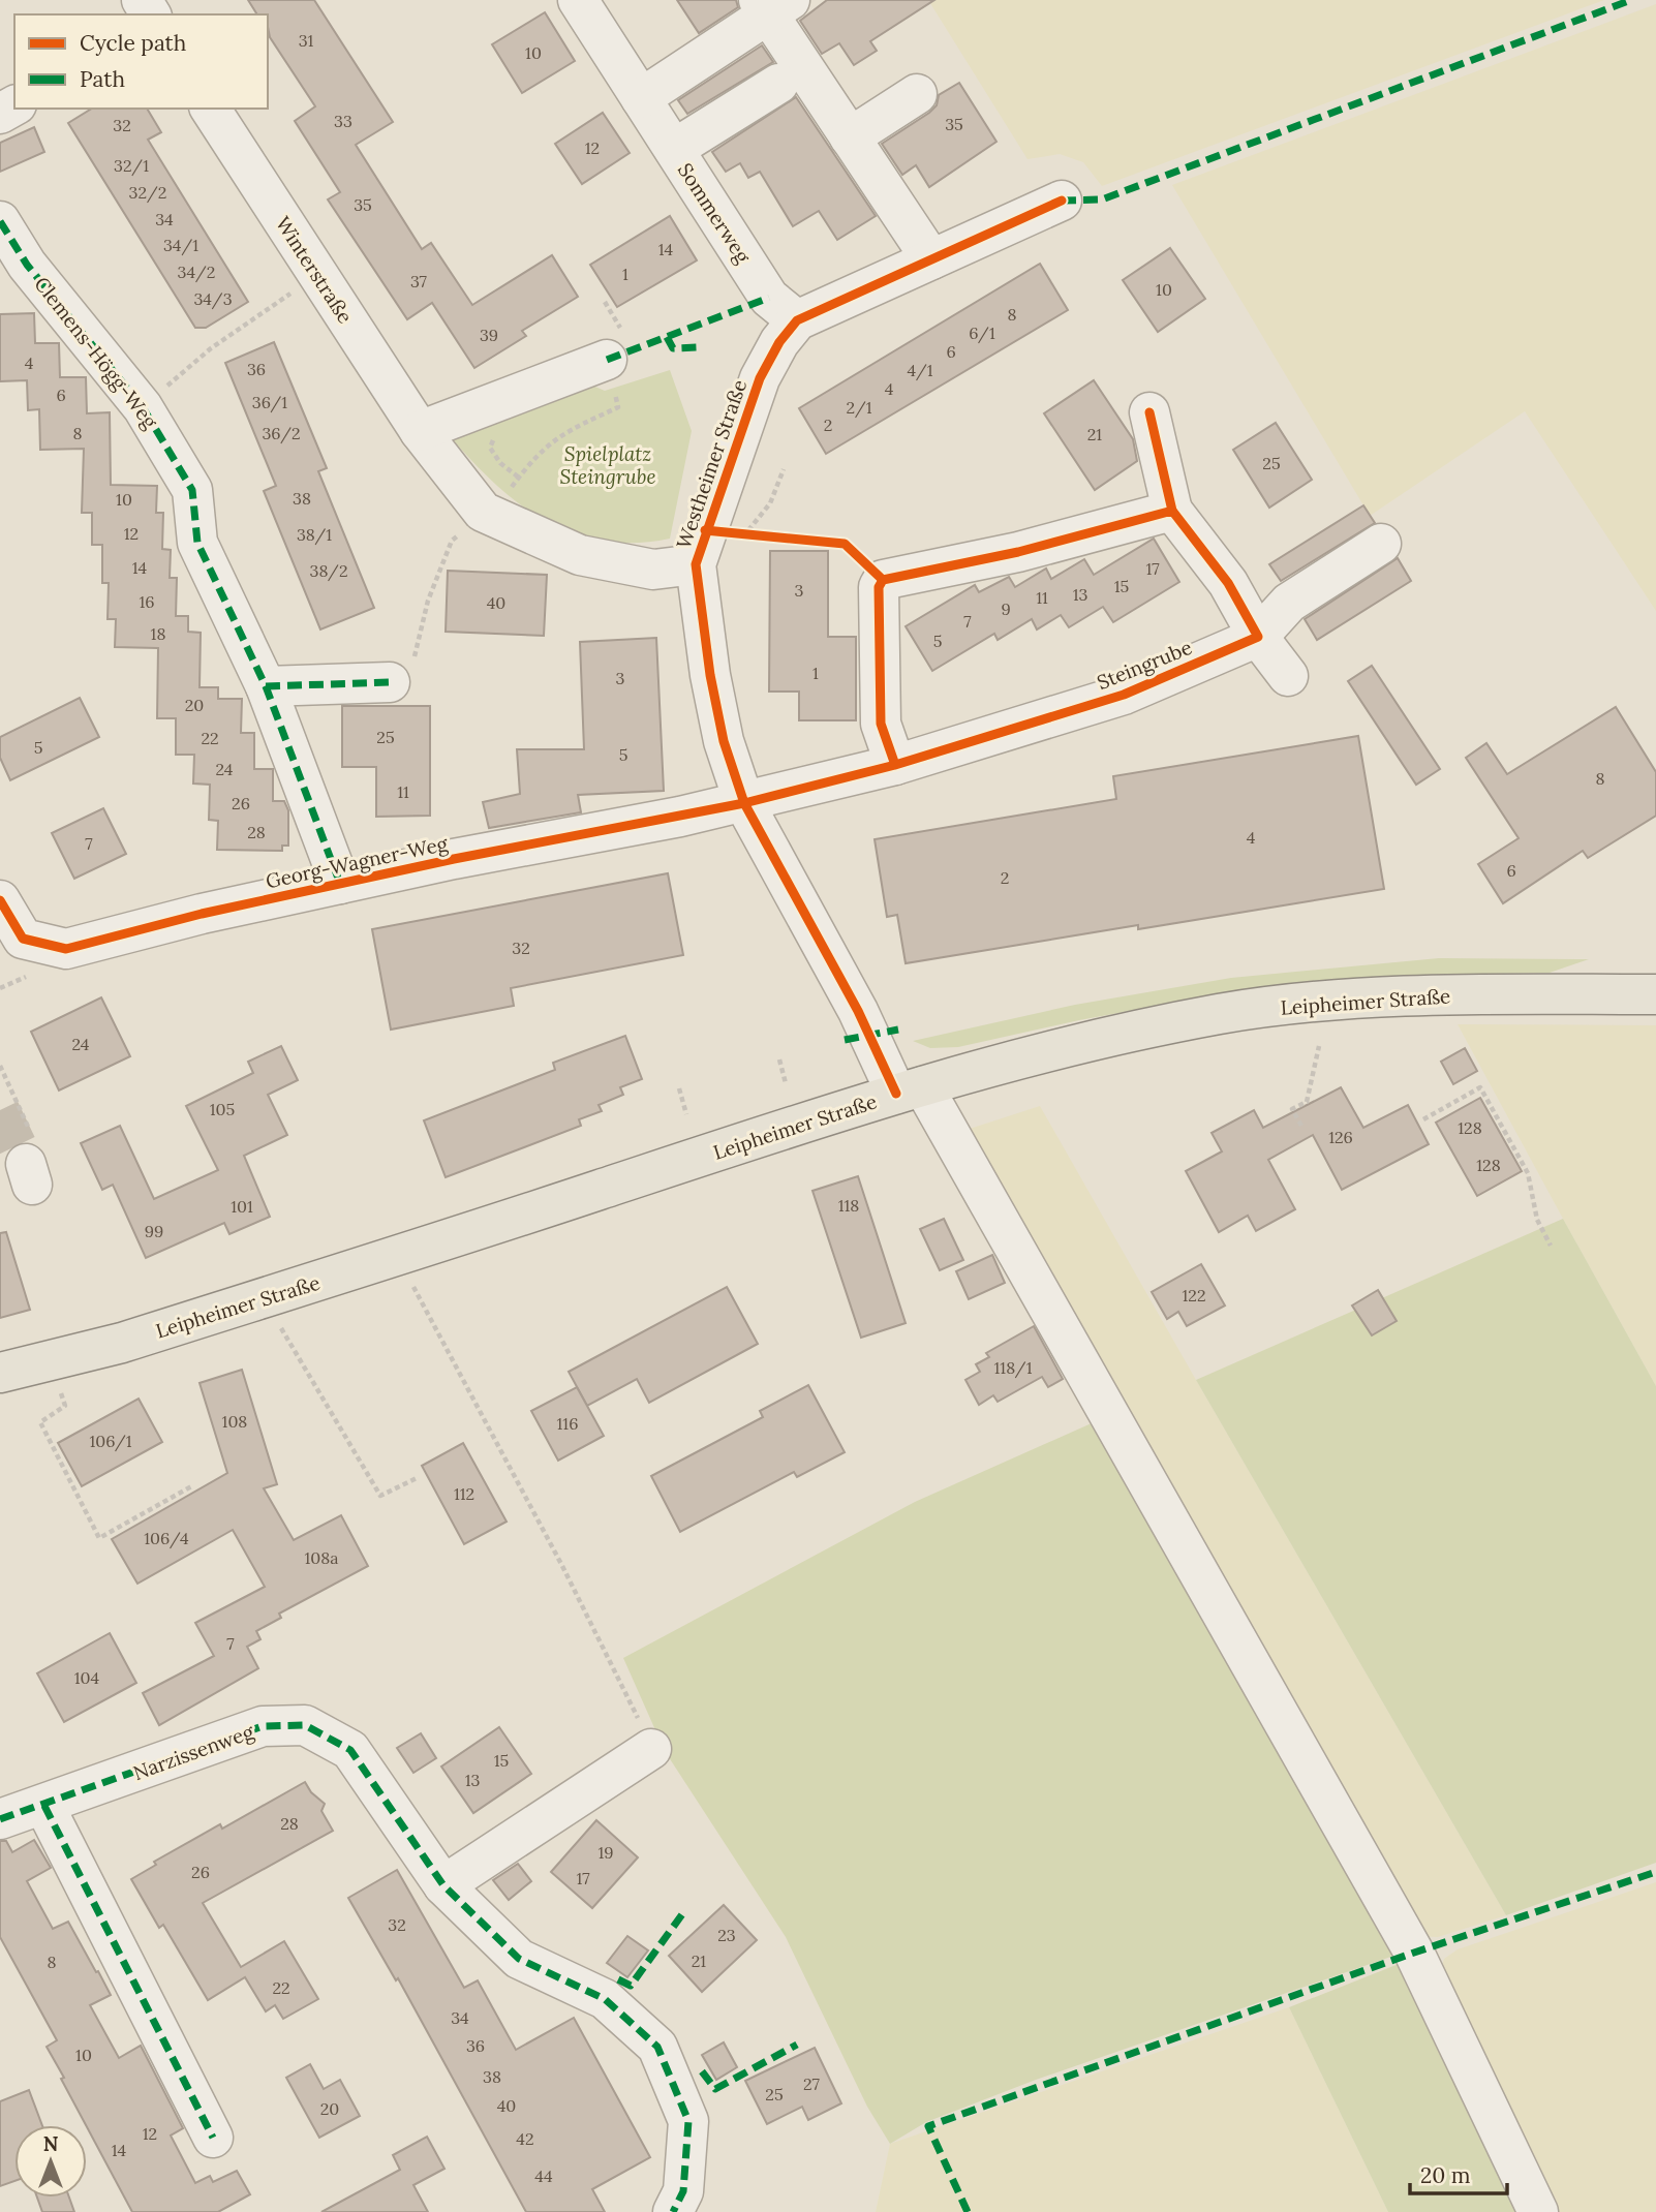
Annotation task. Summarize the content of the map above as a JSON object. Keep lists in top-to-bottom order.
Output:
{
  "streets": {
    "main road": ["Leipheimer Straße"],
    "street": [
      "Sommerweg",
      "Winterstraße",
      "Clemens-Högg-Weg",
      "Westheimer Straße",
      "Steingrube",
      "Georg-Wagner-Weg",
      "Narzissenweg"
    ]
  },
  "crossings": [
    ["Sommerweg", "Westheimer Straße"],
    ["Winterstraße", "Westheimer Straße"],
    ["Clemens-Högg-Weg", "Georg-Wagner-Weg"],
    ["Westheimer Straße", "Steingrube"],
    ["Westheimer Straße", "Georg-Wagner-Weg"],
    ["Westheimer Straße", "Leipheimer Straße"],
    ["Steingrube", "Georg-Wagner-Weg"]
  ],
  "parks": ["Spielplatz Steingrube"],
  "house_numbers": [
    "31",
    "10",
    "33",
    "35",
    "32",
    "12",
    "32/1",
    "32/2",
    "35",
    "34",
    "34/1",
    "14",
    "34/2",
    "1",
    "37",
    "10",
    "34/3",
    "8",
    "6/1",
    "39",
    "6",
    "4",
    "36",
    "4/1",
    "4",
    "6",
    "36/1",
    "2/1",
    "2",
    "8",
    "36/2",
    "21",
    "25",
    "38",
    "10",
    "12",
    "38/1",
    "14",
    "17",
    "38/2",
    "15",
    "3",
    "13",
    "11",
    "16",
    "40",
    "9",
    "7",
    "18",
    "5",
    "1",
    "3",
    "20",
    "25",
    "22",
    "5",
    "5",
    "24",
    "8",
    "11",
    "26",
    "28",
    "4",
    "7",
    "6",
    "2",
    "32",
    "24",
    "105",
    "128",
    "126",
    "128",
    "118",
    "101",
    "99",
    "122",
    "118/1",
    "108",
    "116",
    "106/1",
    "112",
    "106/4",
    "108a",
    "7",
    "104",
    "15",
    "13",
    "28",
    "19",
    "26",
    "17",
    "32",
    "23",
    "21",
    "8",
    "22",
    "34",
    "36",
    "10",
    "38",
    "27",
    "25",
    "40",
    "20",
    "12",
    "42",
    "14",
    "44"
  ],
  "legend": ["Cycle path", "Path"],
  "scale_bar": "20 m",
  "north": "top"
}
